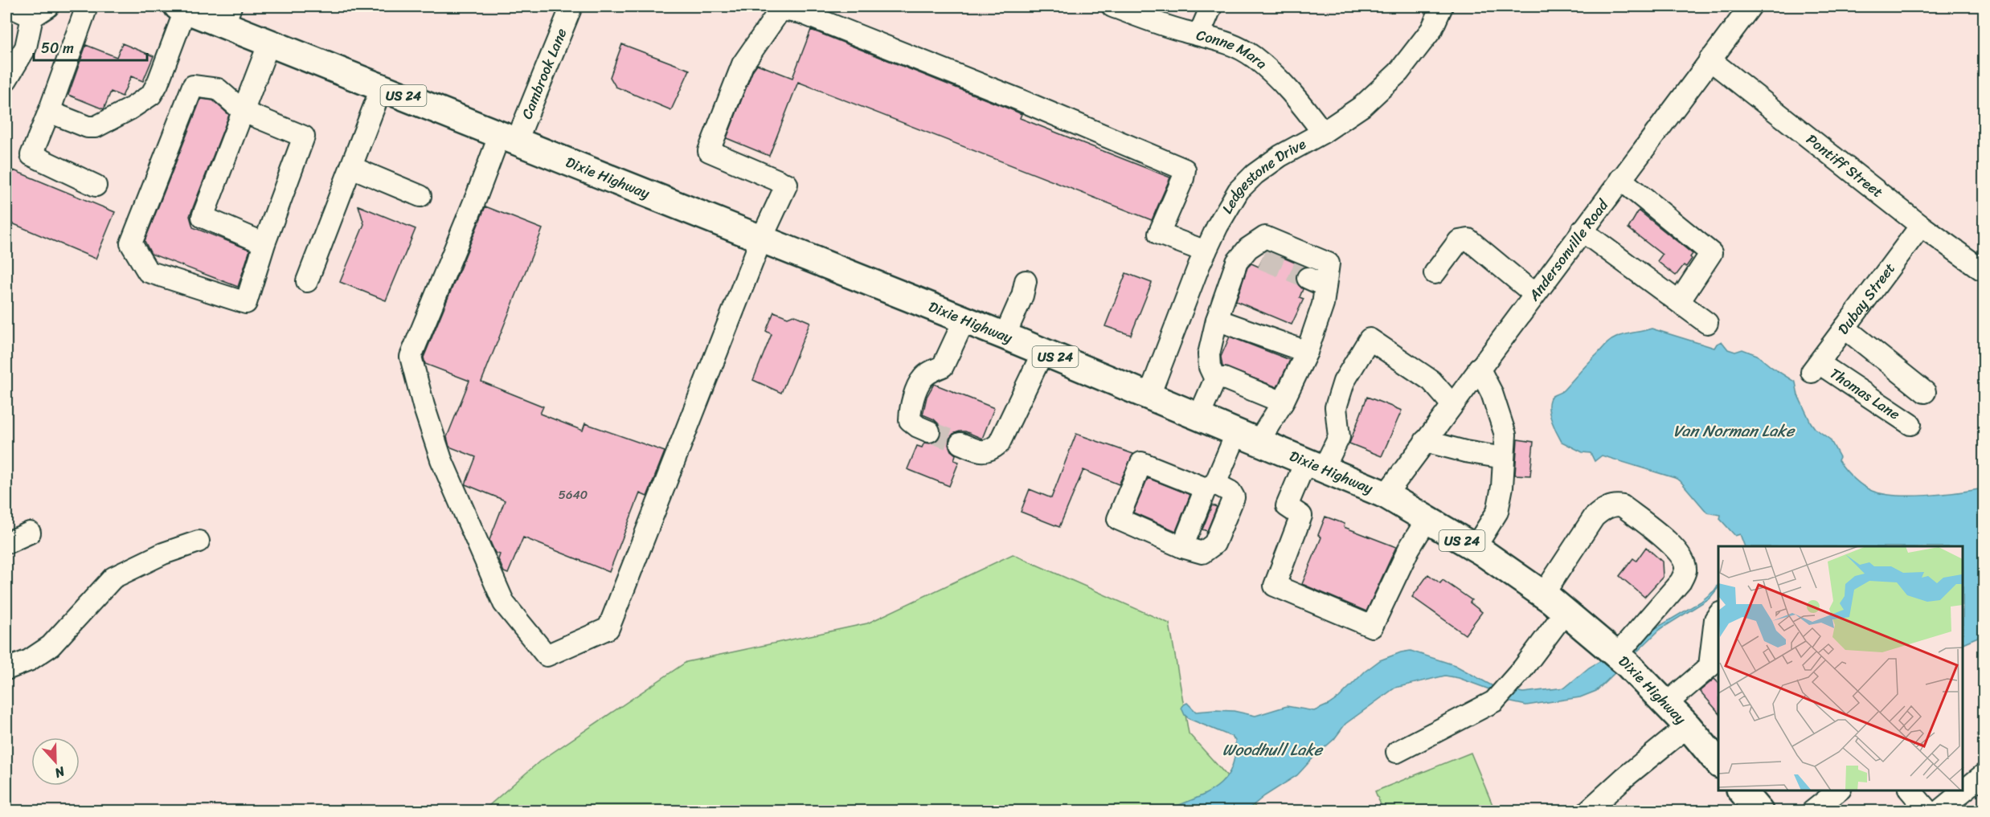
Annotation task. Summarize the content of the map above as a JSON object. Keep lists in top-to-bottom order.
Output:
{
  "streets": {
    "main road": ["US 24", "Dixie Highway"],
    "street": [
      "Conne Mara",
      "Cambrook Lane",
      "Pontiff Street",
      "Ledgestone Drive",
      "Andersonville Road",
      "Dubay Street",
      "Thomas Lane"
    ]
  },
  "crossings": [
    ["Conne Mara", "Ledgestone Drive"],
    ["Cambrook Lane", "Dixie Highway"],
    ["Pontiff Street", "Andersonville Road"],
    ["Pontiff Street", "Dubay Street"],
    ["Dixie Highway", "Ledgestone Drive"],
    ["Dixie Highway", "Andersonville Road"],
    ["Dubay Street", "Thomas Lane"]
  ],
  "water": ["Van Norman Lake", "Woodhull Lake"],
  "house_numbers": ["5640"],
  "scale_bar": "50 m",
  "north": "bottom"
}
